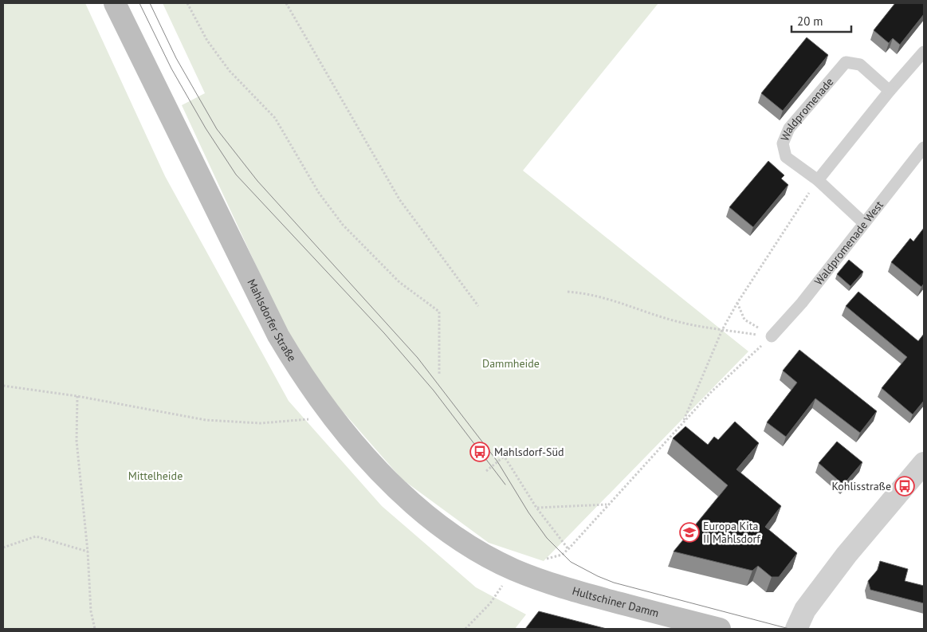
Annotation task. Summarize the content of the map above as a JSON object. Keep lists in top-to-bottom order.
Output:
{
  "streets": {
    "main road": ["Mahlsdorfer Straße", "Hultschiner Damm"],
    "lane": ["Waldpromenade", "Waldpromenade West"]
  },
  "crossings": [
    ["Mahlsdorfer Straße", "Hultschiner Damm"]
  ],
  "parks": ["Dammheide", "Mittelheide"],
  "places": {
    "bus stop": ["Mahlsdorf-Süd", "Kohlisstraße"],
    "school or university": ["Europa Kita II Mahlsdorf"]
  },
  "scale_bar": "20 m"
}
